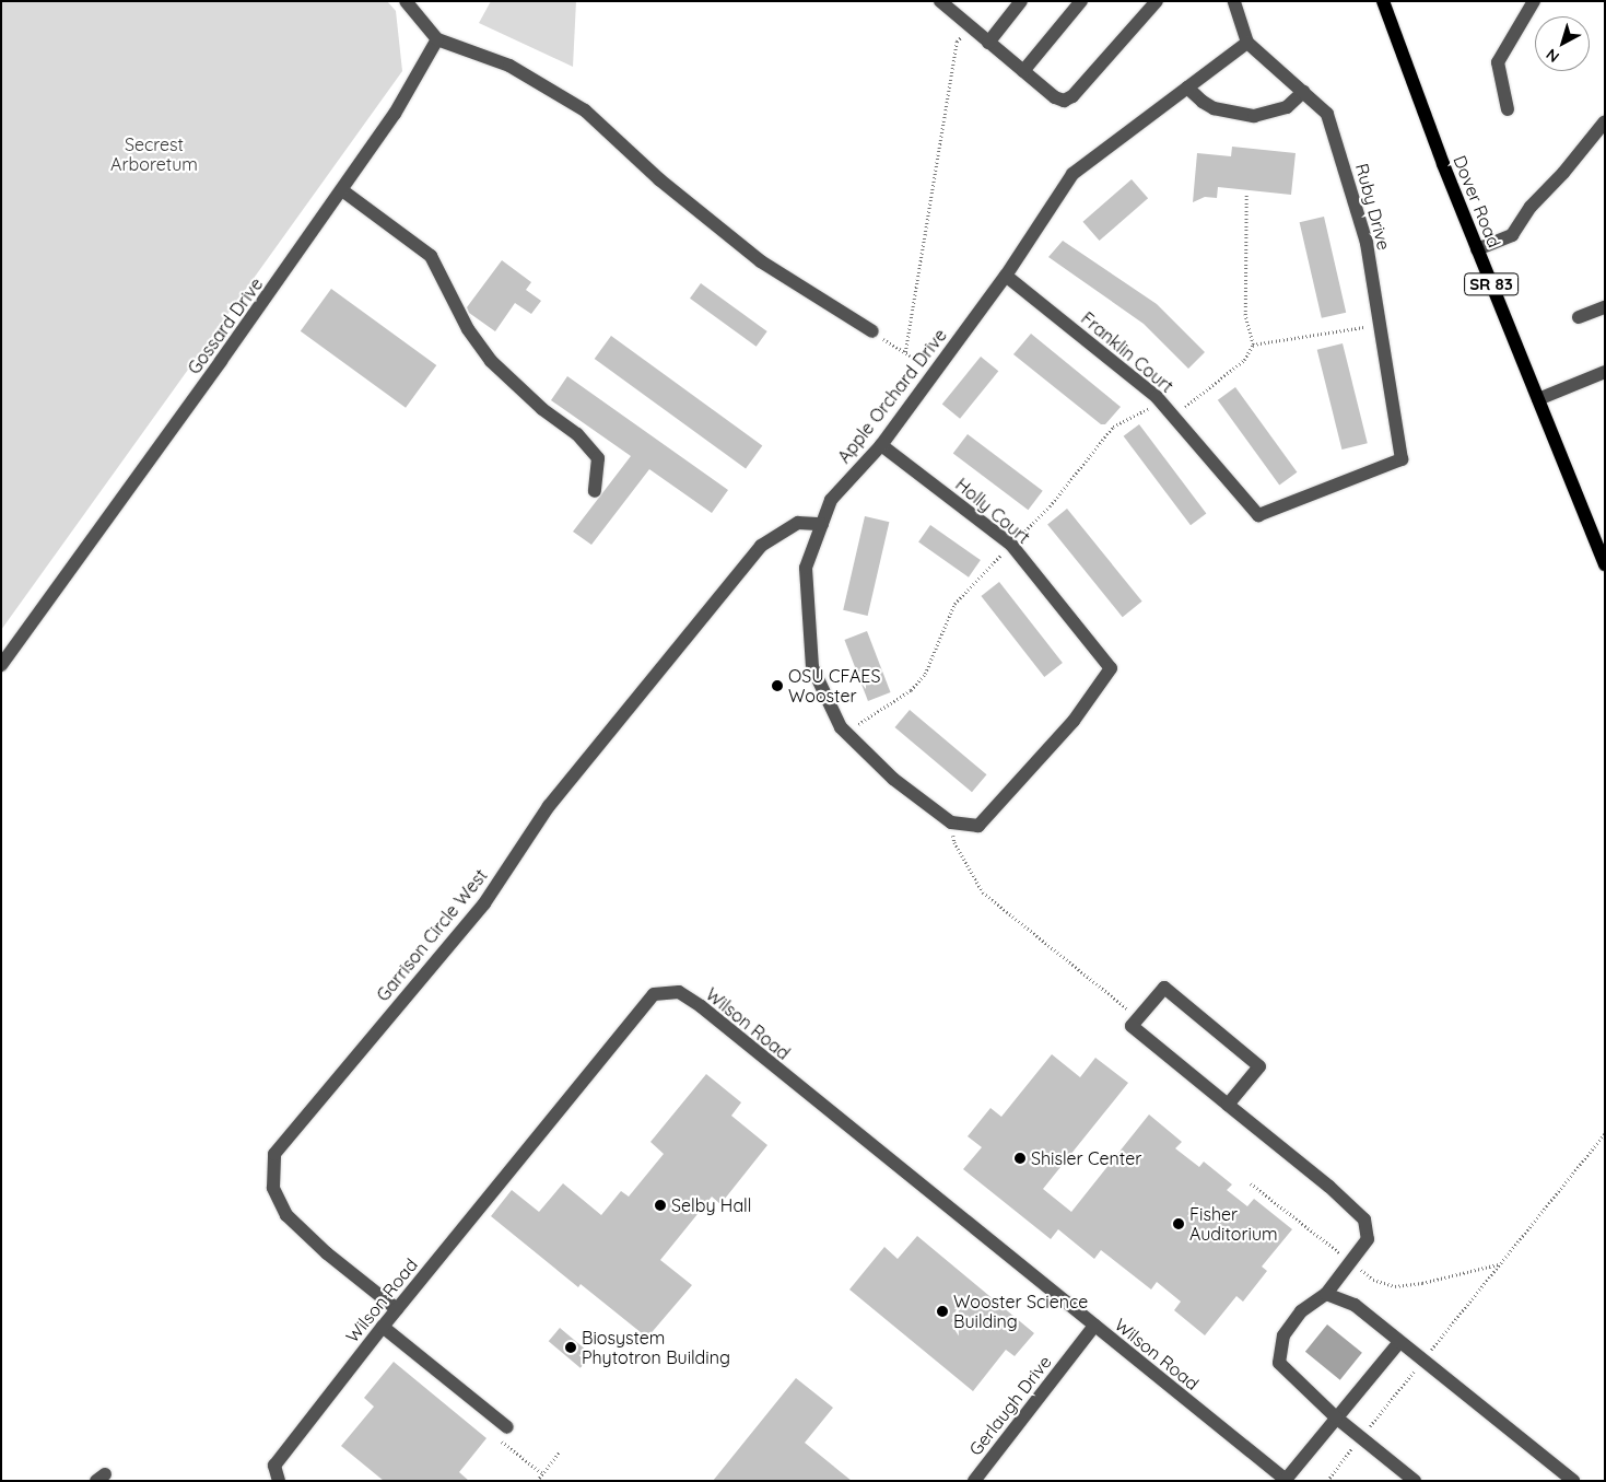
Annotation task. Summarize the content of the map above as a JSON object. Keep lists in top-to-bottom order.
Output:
{
  "streets": {
    "main road": ["Dover Road", "SR 83"],
    "street": [
      "Ruby Drive",
      "Gossard Drive",
      "Franklin Court",
      "Apple Orchard Drive",
      "Holly Court",
      "Garrison Circle West",
      "Wilson Road",
      "Gerlaugh Drive"
    ]
  },
  "crossings": [
    ["Ruby Drive", "Franklin Court"],
    ["Ruby Drive", "Apple Orchard Drive"],
    ["Franklin Court", "Apple Orchard Drive"],
    ["Apple Orchard Drive", "Holly Court"],
    ["Apple Orchard Drive", "Garrison Circle West"],
    ["Garrison Circle West", "Wilson Road"],
    ["Wilson Road", "Gerlaugh Drive"]
  ],
  "parks": ["Secrest Arboretum"],
  "places": [
    "OSU CFAES Wooster",
    "Shisler Center",
    "Selby Hall",
    "Fisher Auditorium",
    "Wooster Science Building",
    "Biosystem Phytotron Building"
  ],
  "north": "bottom left"
}
